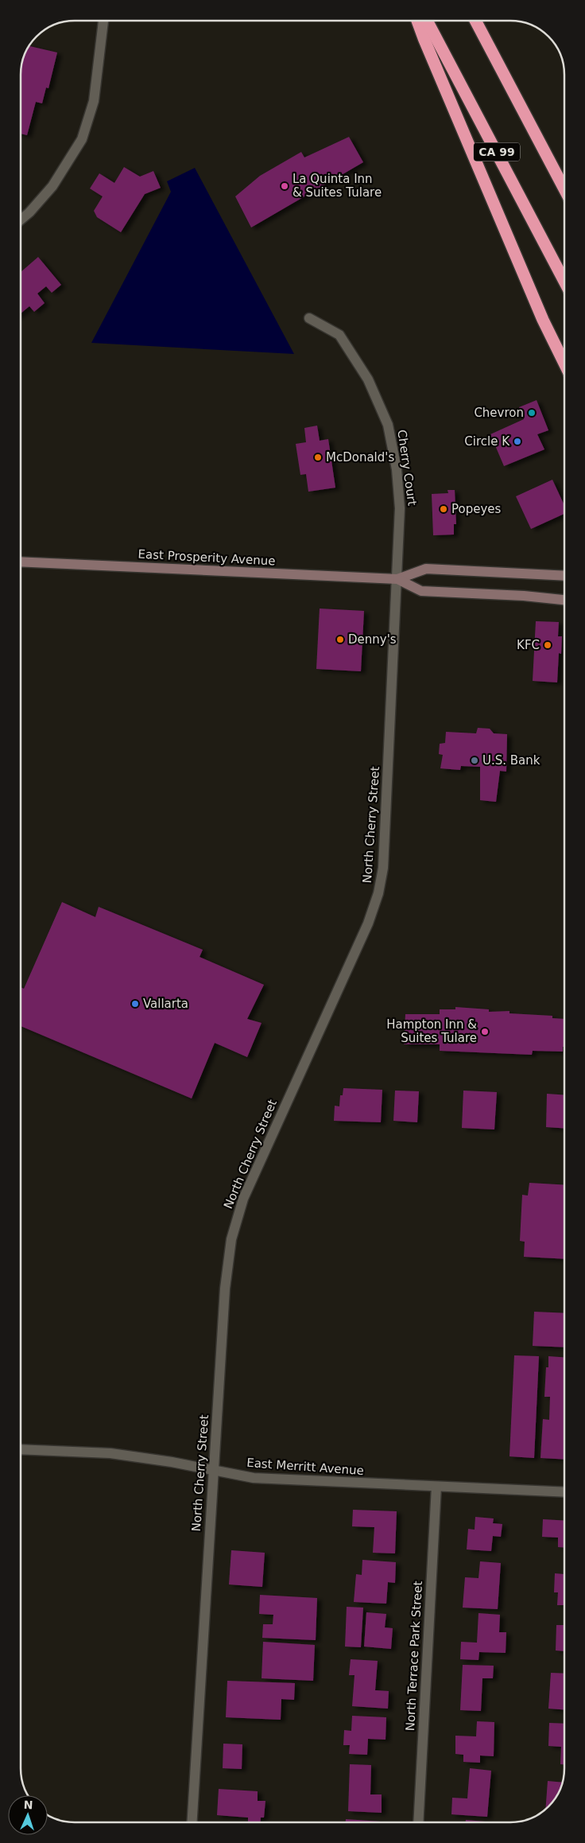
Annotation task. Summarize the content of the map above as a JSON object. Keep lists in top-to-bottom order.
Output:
{
  "streets": {
    "highway": ["CA 99"],
    "main road": ["East Prosperity Avenue"],
    "street": [
      "Cherry Court",
      "North Cherry Street",
      "East Merritt Avenue",
      "North Terrace Park Street"
    ]
  },
  "crossings": [
    ["Cherry Court", "East Prosperity Avenue"],
    ["Cherry Court", "North Cherry Street"],
    ["East Prosperity Avenue", "North Cherry Street"],
    ["North Cherry Street", "East Merritt Avenue"],
    ["East Merritt Avenue", "North Terrace Park Street"]
  ],
  "places": [
    "La Quinta Inn & Suites Tulare",
    "Chevron",
    "Circle K",
    "McDonald's",
    "Popeyes",
    "Denny's",
    "KFC",
    "U.S. Bank",
    "Vallarta",
    "Hampton Inn & Suites Tulare"
  ],
  "north": "top"
}
